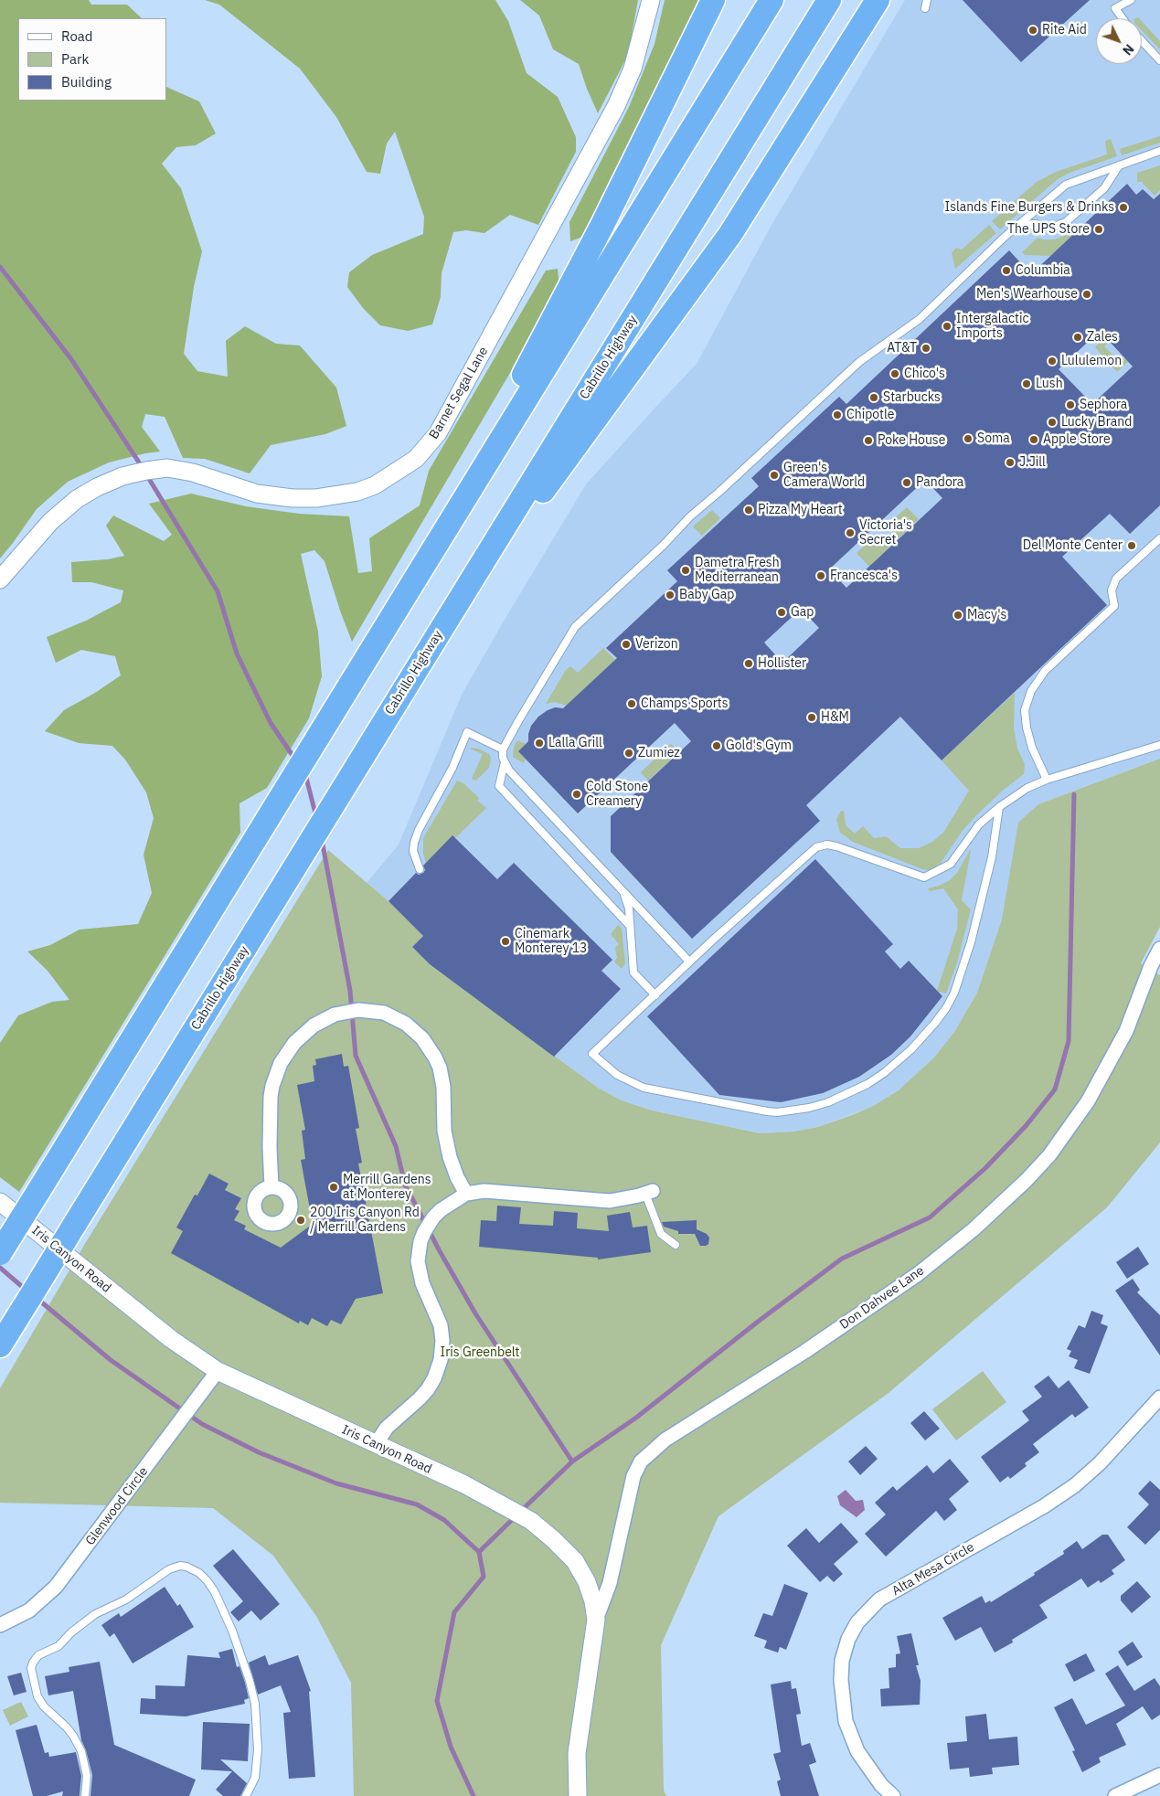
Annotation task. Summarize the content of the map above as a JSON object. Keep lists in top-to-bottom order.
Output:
{
  "streets": {
    "highway": ["Cabrillo Highway"],
    "street": [
      "Barnet Segal Lane",
      "Iris Canyon Road",
      "Don Dahvee Lane",
      "Glenwood Circle",
      "Alta Mesa Circle"
    ]
  },
  "crossings": [
    ["Iris Canyon Road", "Don Dahvee Lane"],
    ["Iris Canyon Road", "Glenwood Circle"]
  ],
  "parks": ["Iris Greenbelt"],
  "places": [
    "Rite Aid",
    "Islands Fine Burgers & Drinks",
    "The UPS Store",
    "Columbia",
    "Men's Wearhouse",
    "Intergalactic Imports",
    "Zales",
    "AT&T",
    "Lululemon",
    "Chico's",
    "Lush",
    "Starbucks",
    "Sephora",
    "Chipotle",
    "Lucky Brand",
    "Soma",
    "Apple Store",
    "Poke House",
    "J.Jill",
    "Green's Camera World",
    "Pandora",
    "Pizza My Heart",
    "Victoria's Secret",
    "Del Monte Center",
    "Dametra Fresh Mediterranean",
    "Francesca's",
    "Baby Gap",
    "Gap",
    "Macy's",
    "Verizon",
    "Hollister",
    "Champs Sports",
    "H&M",
    "Lalla Grill",
    "Gold's Gym",
    "Zumiez",
    "Cold Stone Creamery",
    "Cinemark Monterey 13",
    "Merrill Gardens at Monterey",
    "200 Iris Canyon Rd / Merrill Gardens"
  ],
  "legend": ["Road", "Park", "Building"],
  "north": "bottom right"
}
